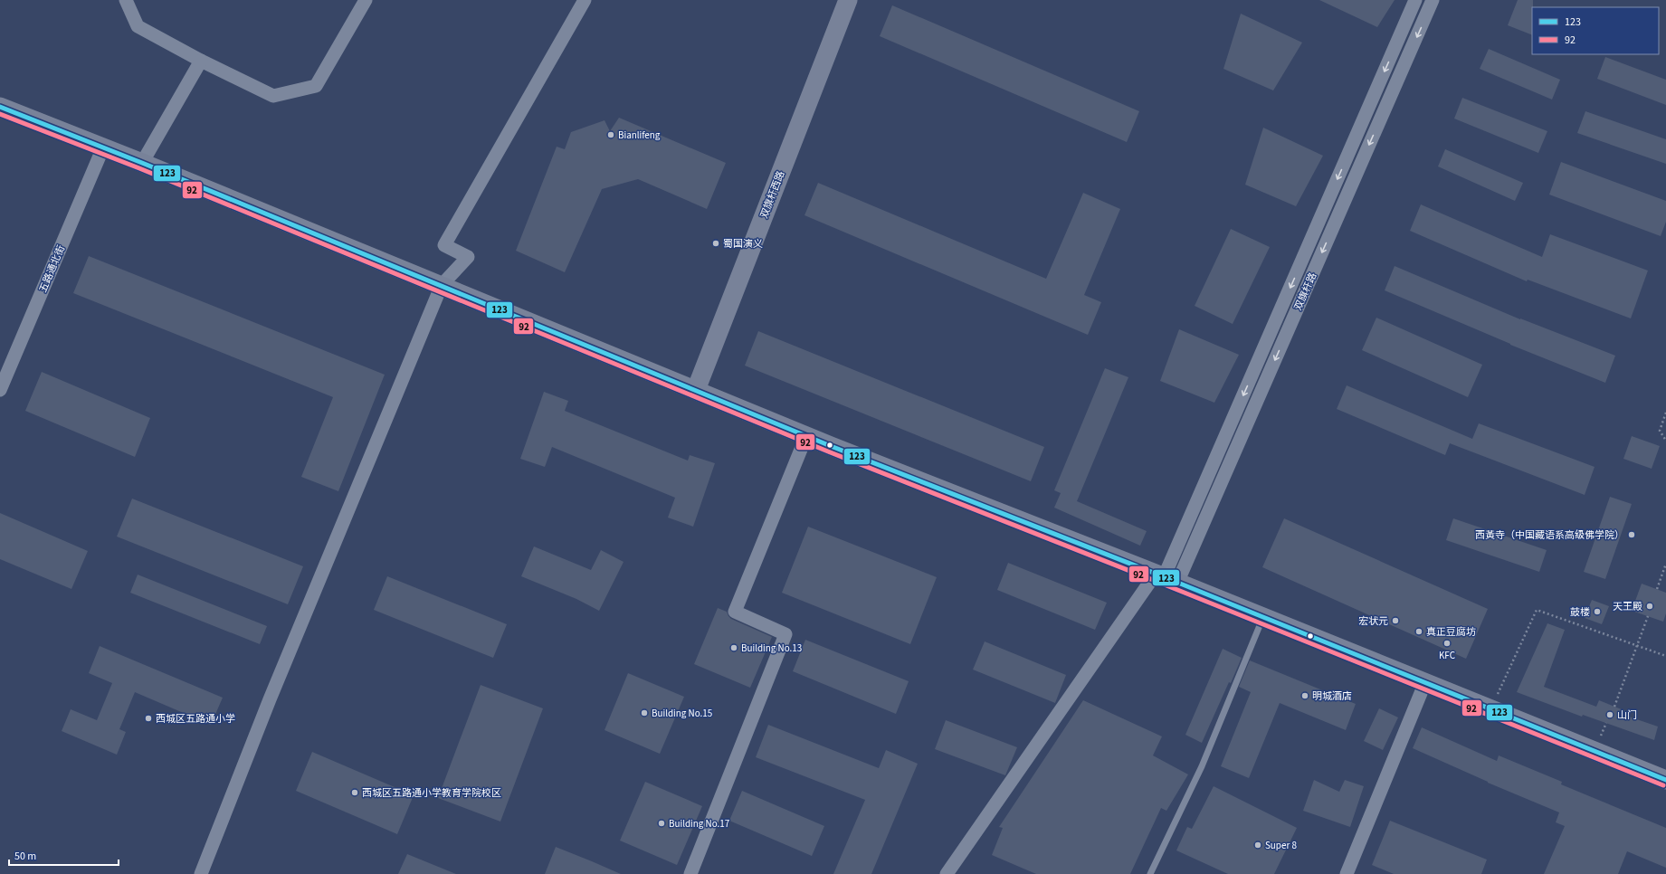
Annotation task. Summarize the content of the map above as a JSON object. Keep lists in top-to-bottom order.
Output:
{
  "streets": {
    "street": ["双旗杆西路", "五路通北街", "双旗杆路"]
  },
  "places": [
    "Bianlifeng",
    "蜀国演义",
    "西黃寺（中国藏语系高级佛学院）",
    "天王殿",
    "鼓楼",
    "宏状元",
    "真正豆腐坊",
    "KFC",
    "Building No.13",
    "明城酒店",
    "Building No.15",
    "山门",
    "西城区五路通小学",
    "西城区五路通小学教育学院校区",
    "Building No.17",
    "Super 8"
  ],
  "lines": ["transit line 123", "transit line 92"],
  "legend": ["123", "92"],
  "scale_bar": "50 m"
}
